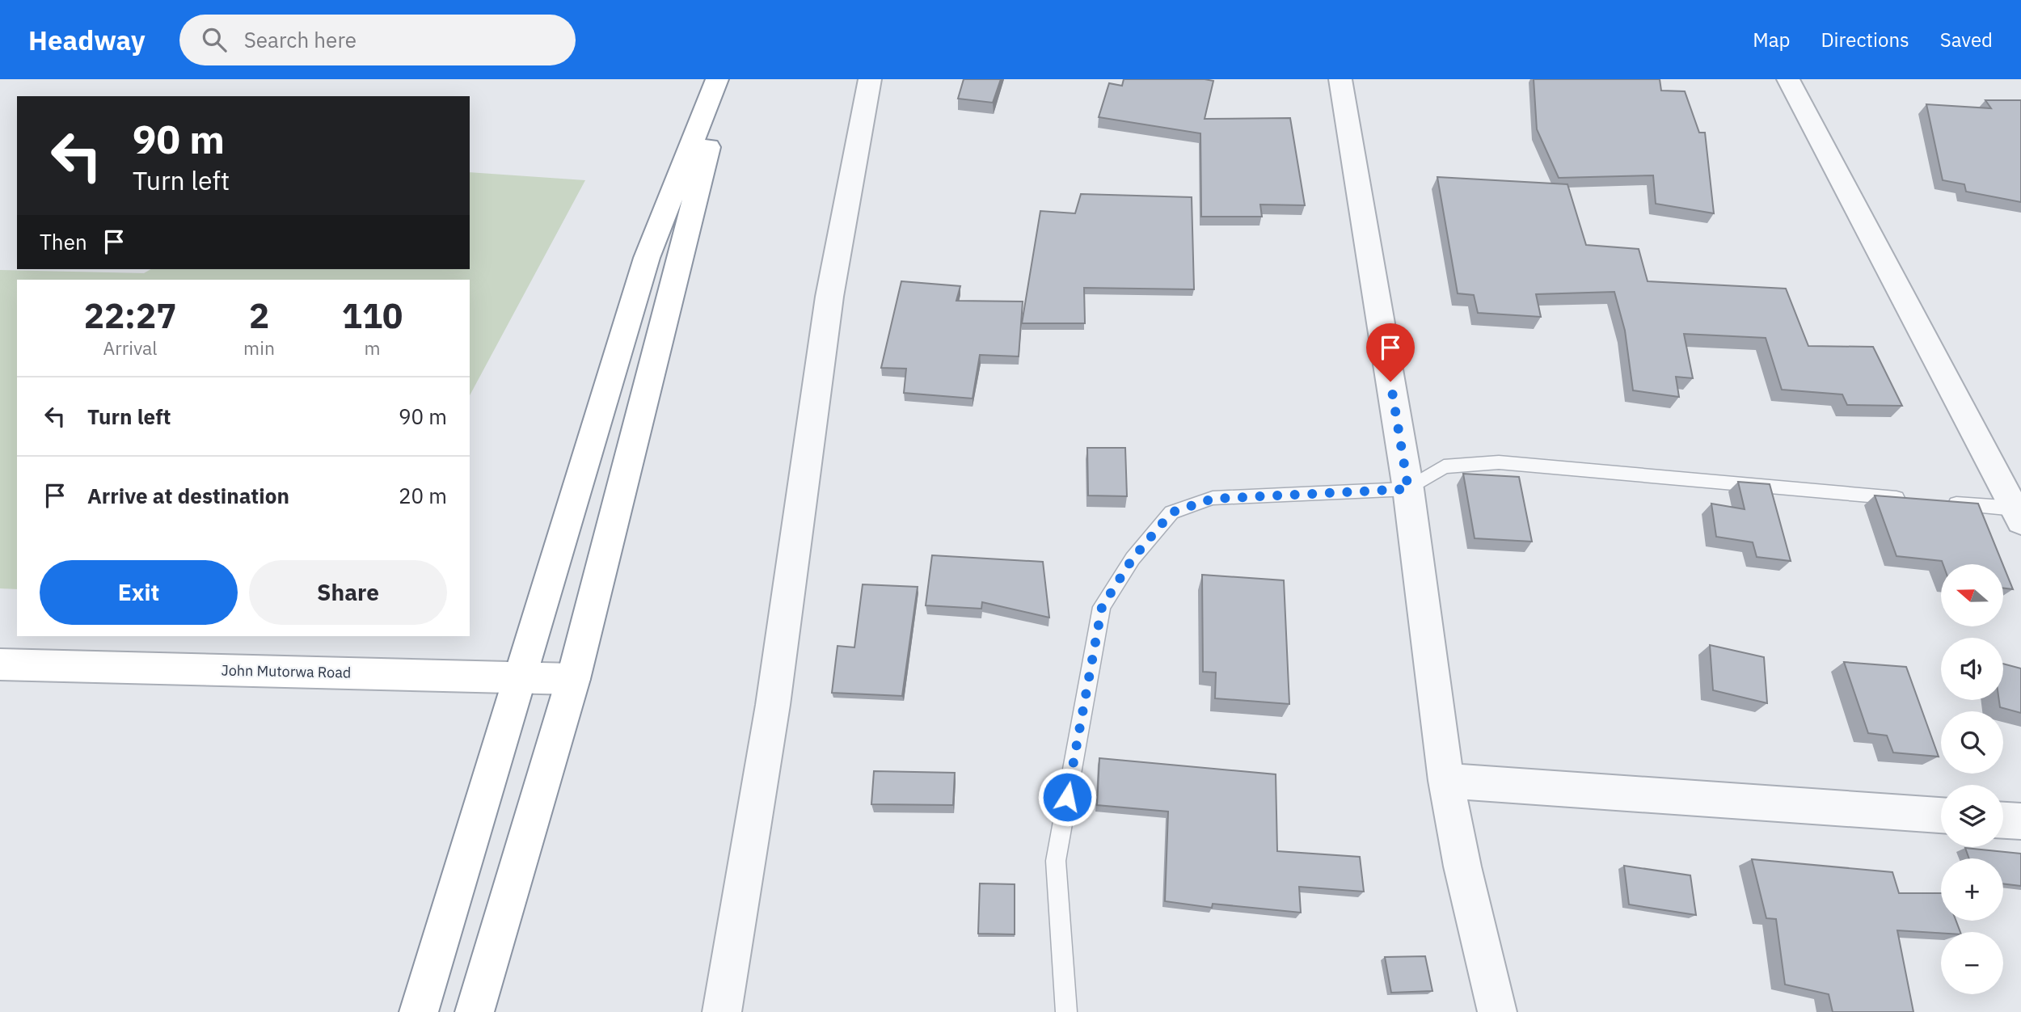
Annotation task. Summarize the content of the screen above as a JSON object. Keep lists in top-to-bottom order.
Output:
{
  "streets": {
    "main road": ["John Mutorwa Road"]
  },
  "north": "left",
  "page": {
    "header": "Headway",
    "search": "Search here",
    "nav": ["Map", "Directions", "Saved"],
    "turn": ["90 m", "Turn left"],
    "then": "Then",
    "eta": [
      "22:27",
      "Arrival",
      "2",
      "min",
      "110",
      "m"
    ],
    "list": [
      {
        "name": "Turn left",
        "value": "90 m"
      },
      {
        "name": "Arrive at destination",
        "value": "20 m"
      }
    ],
    "buttons": ["Exit", "Share"],
    "map_buttons": ["+", "−"]
  }
}
